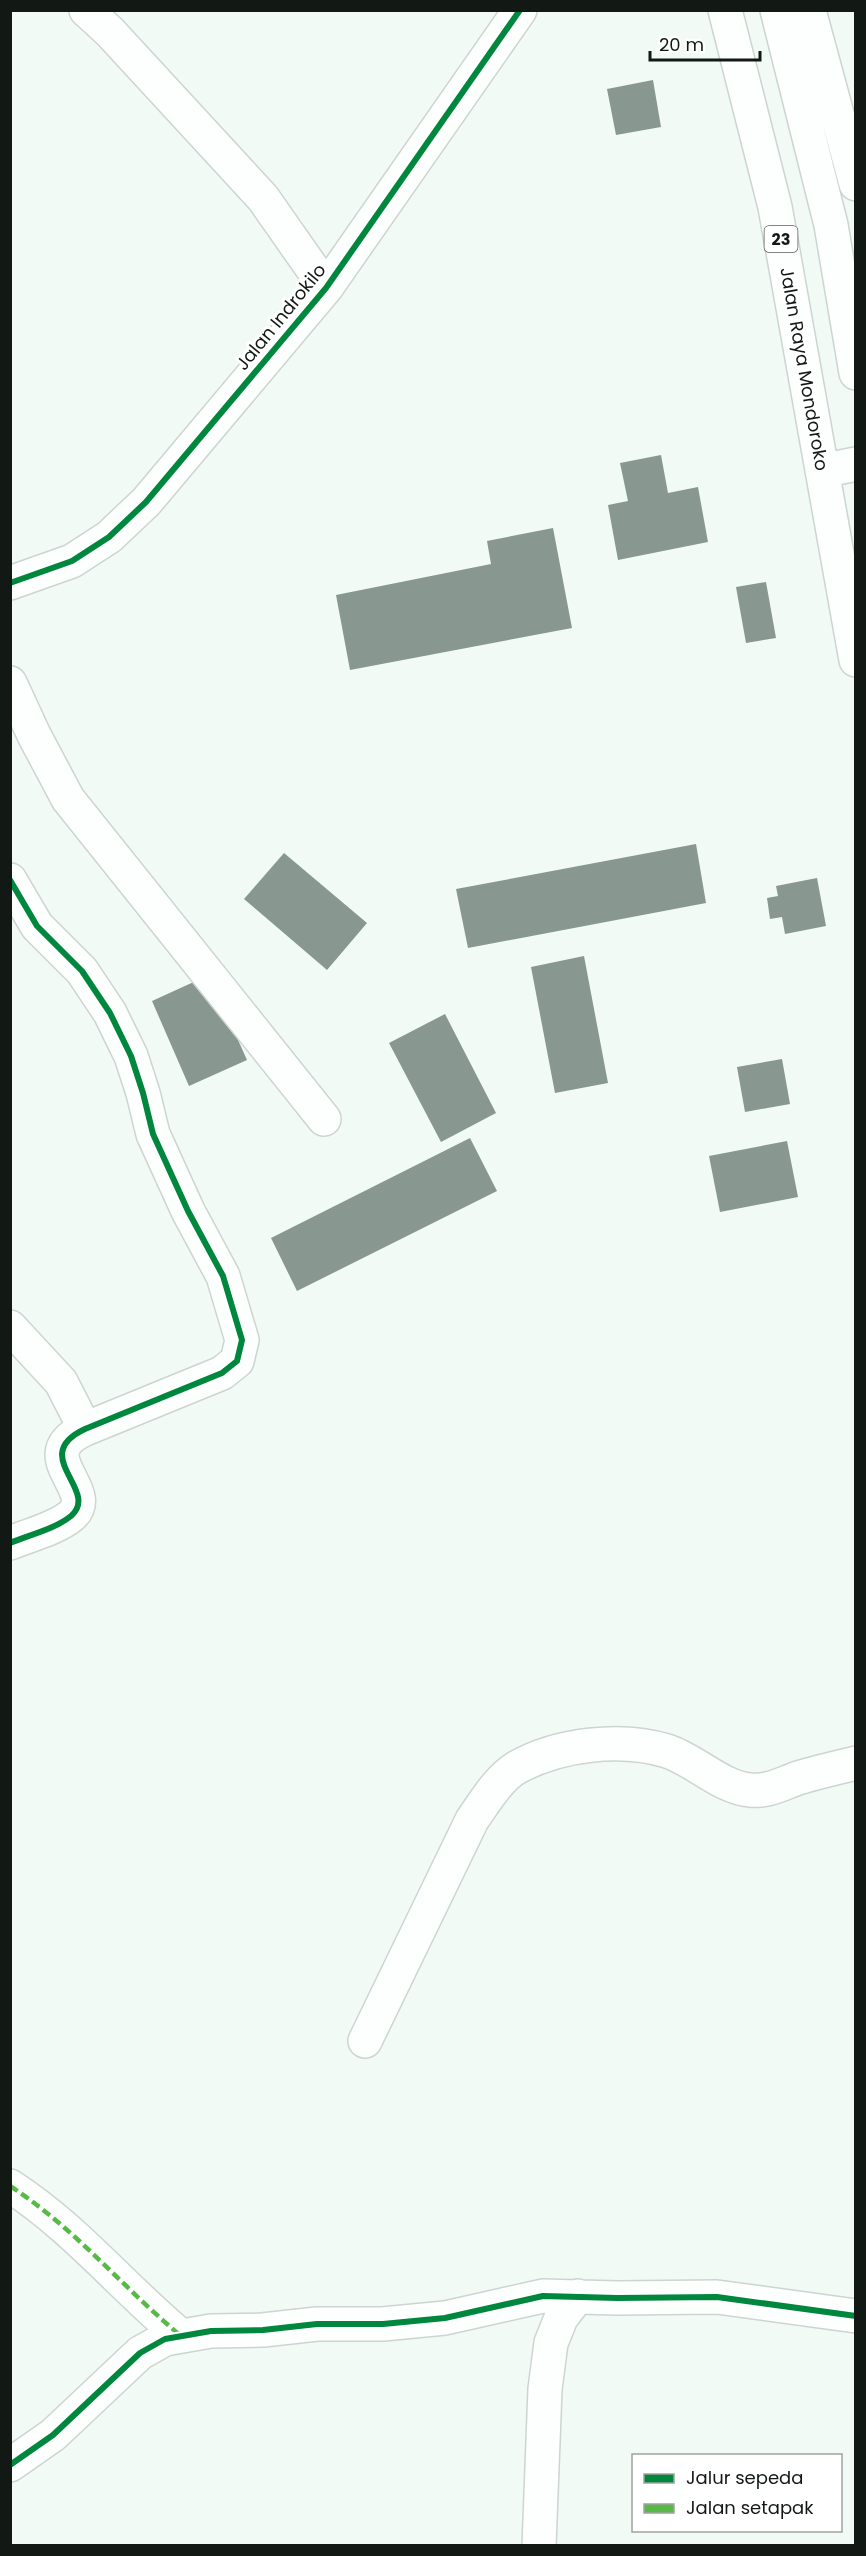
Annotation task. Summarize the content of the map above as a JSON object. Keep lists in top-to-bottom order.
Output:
{
  "streets": {
    "main road": ["23", "Jalan Indrokilo", "Jalan Raya Mondoroko"]
  },
  "legend": ["Jalur sepeda", "Jalan setapak"],
  "scale_bar": "20 m"
}
